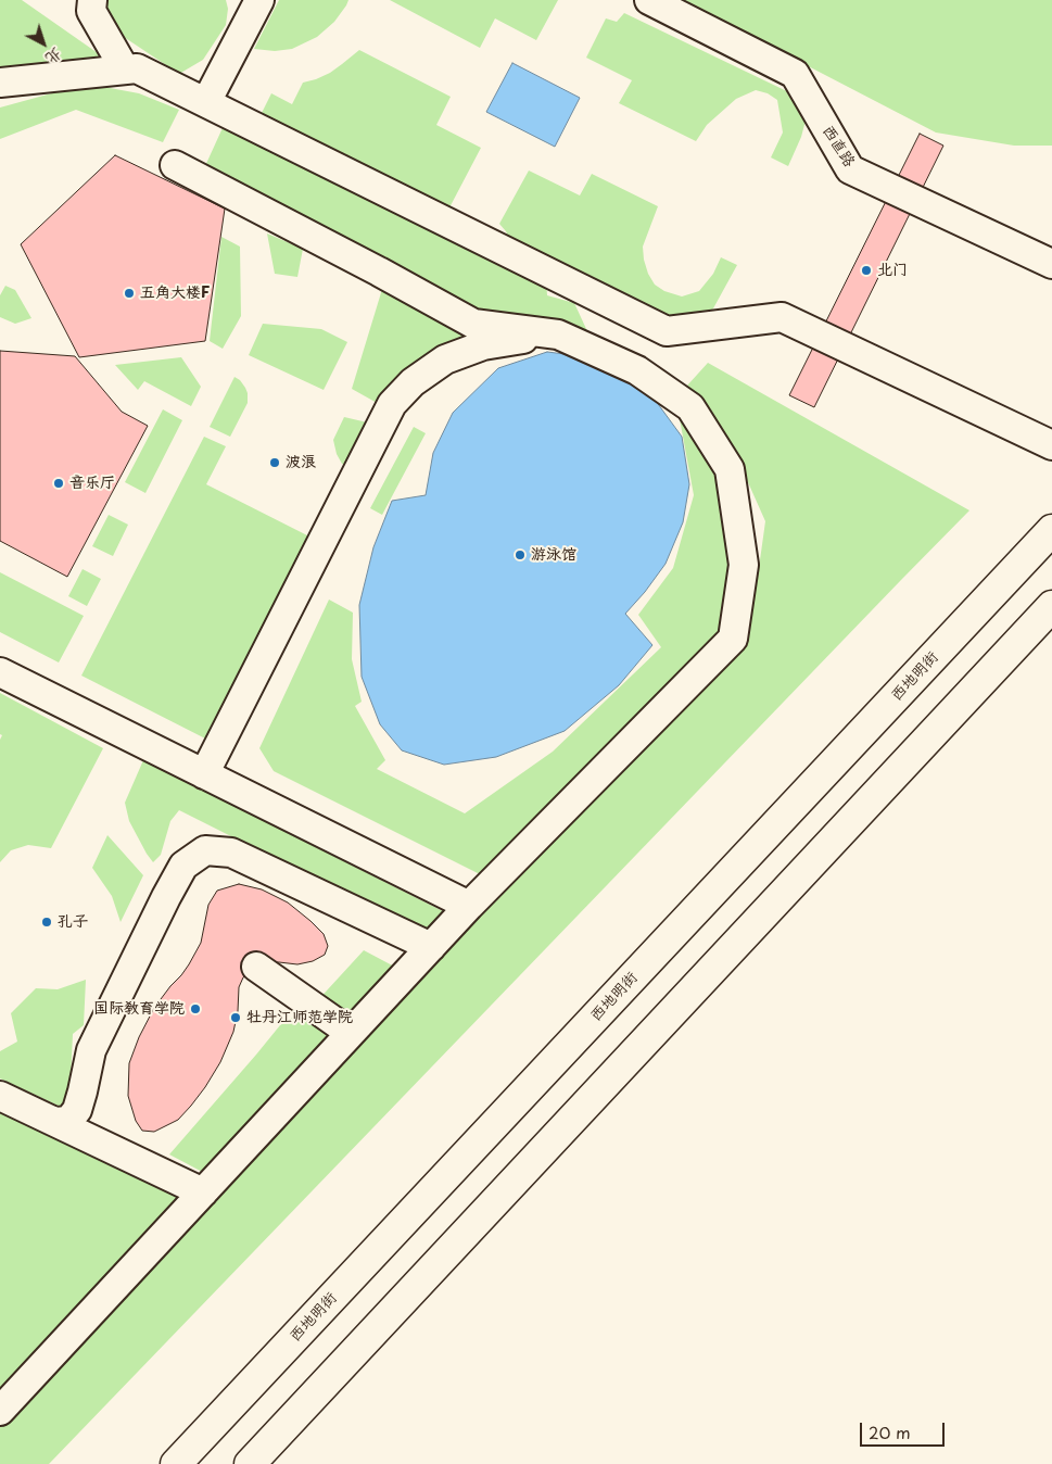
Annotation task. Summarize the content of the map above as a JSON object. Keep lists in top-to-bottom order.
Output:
{
  "streets": {
    "highway": ["西地明街"],
    "street": ["西直路"]
  },
  "places": [
    "北门",
    "五角大楼F",
    "波浪",
    "音乐厅",
    "游泳馆",
    "孔子",
    "国际教育学院",
    "牡丹江师范学院"
  ],
  "scale_bar": "20 m",
  "north": "bottom right"
}
